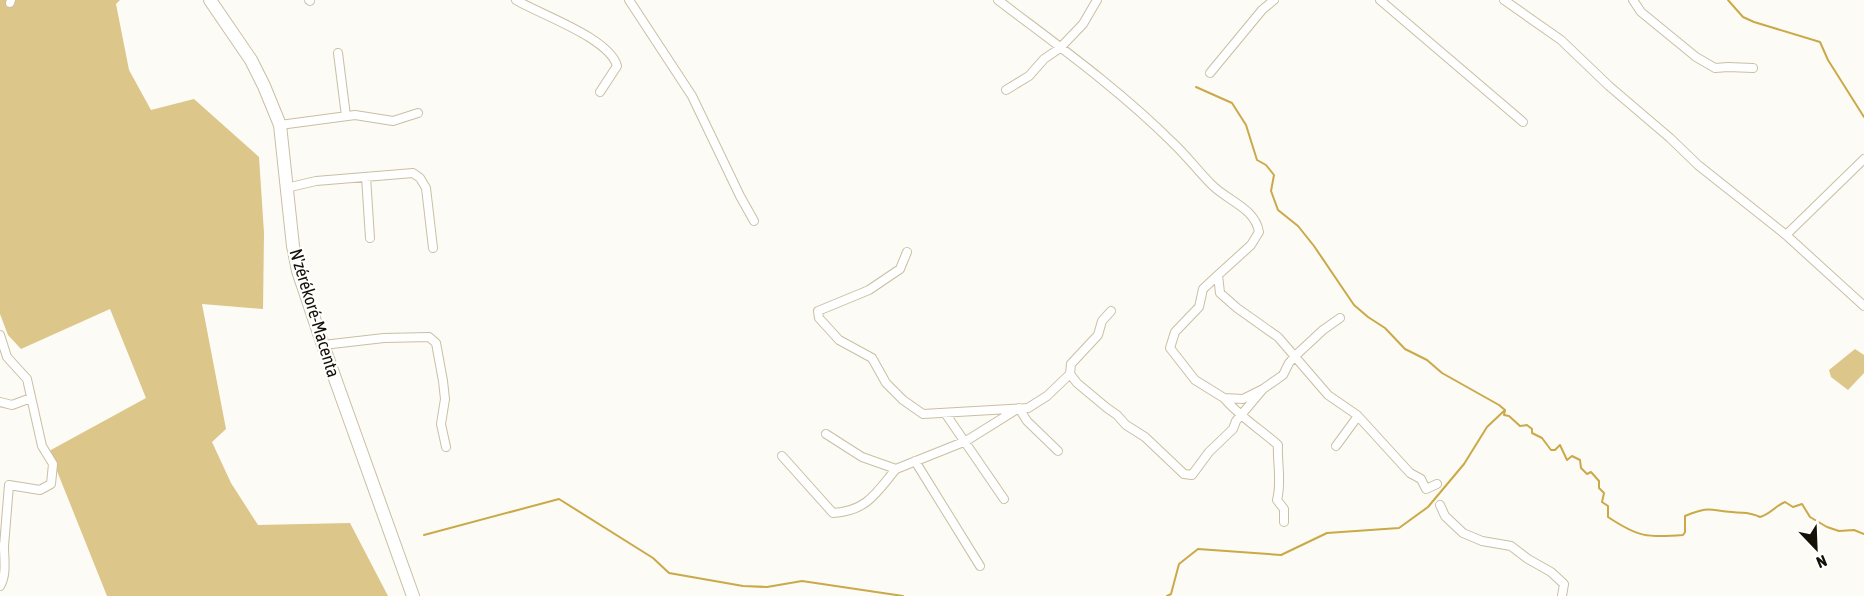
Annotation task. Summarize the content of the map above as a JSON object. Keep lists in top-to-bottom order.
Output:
{
  "streets": {
    "highway": ["N'zérékoré-Macenta"]
  },
  "north": "bottom right"
}
